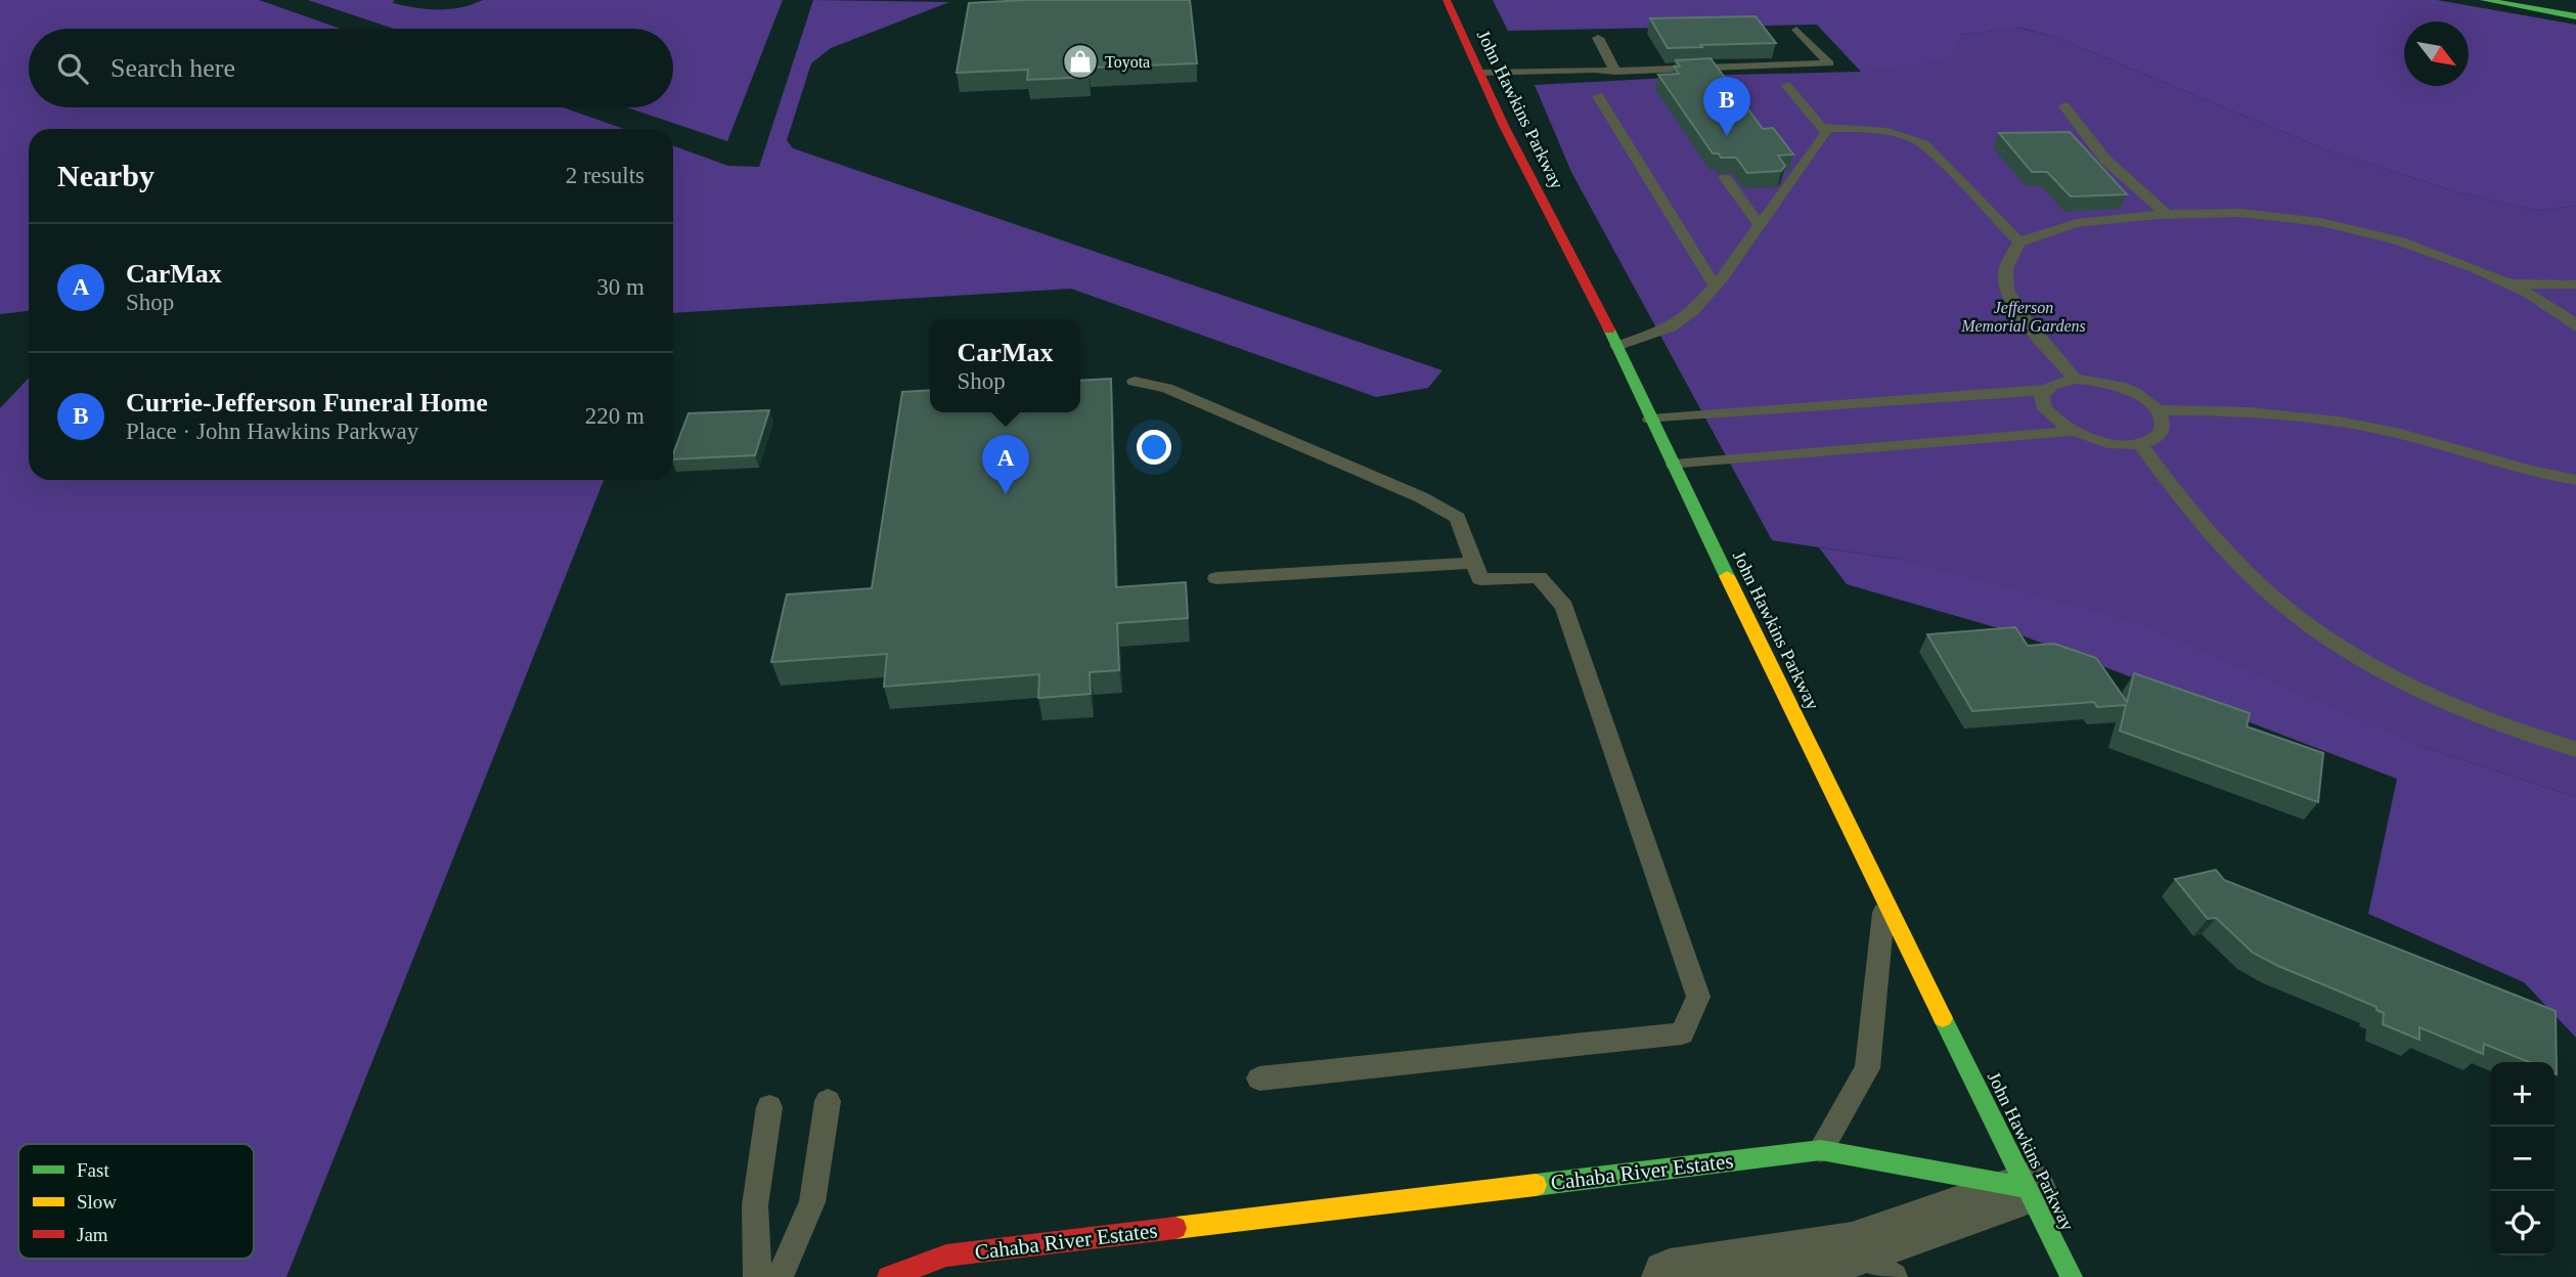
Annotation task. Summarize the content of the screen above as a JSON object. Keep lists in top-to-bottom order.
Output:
{
  "streets": {
    "main road": ["John Hawkins Parkway", "Cahaba River Estates"]
  },
  "crossings": [
    ["John Hawkins Parkway", "Cahaba River Estates"]
  ],
  "parks": ["Jefferson Memorial Gardens"],
  "places": {
    "shop": ["Toyota"]
  },
  "legend": ["Fast", "Slow", "Jam"],
  "north": "bottom right",
  "page": {
    "search": "Search here",
    "pins": ["B", "A"],
    "heading": ["Nearby", "2 results"],
    "list": [
      {
        "mark": "A",
        "name": "CarMax",
        "note": "Shop",
        "value": "30 m"
      },
      {
        "mark": "B",
        "name": "Currie-Jefferson Funeral Home",
        "note": "Place · John Hawkins Parkway",
        "value": "220 m"
      }
    ],
    "popup": ["CarMax", "Shop"],
    "map_buttons": ["+", "−"]
  }
}
